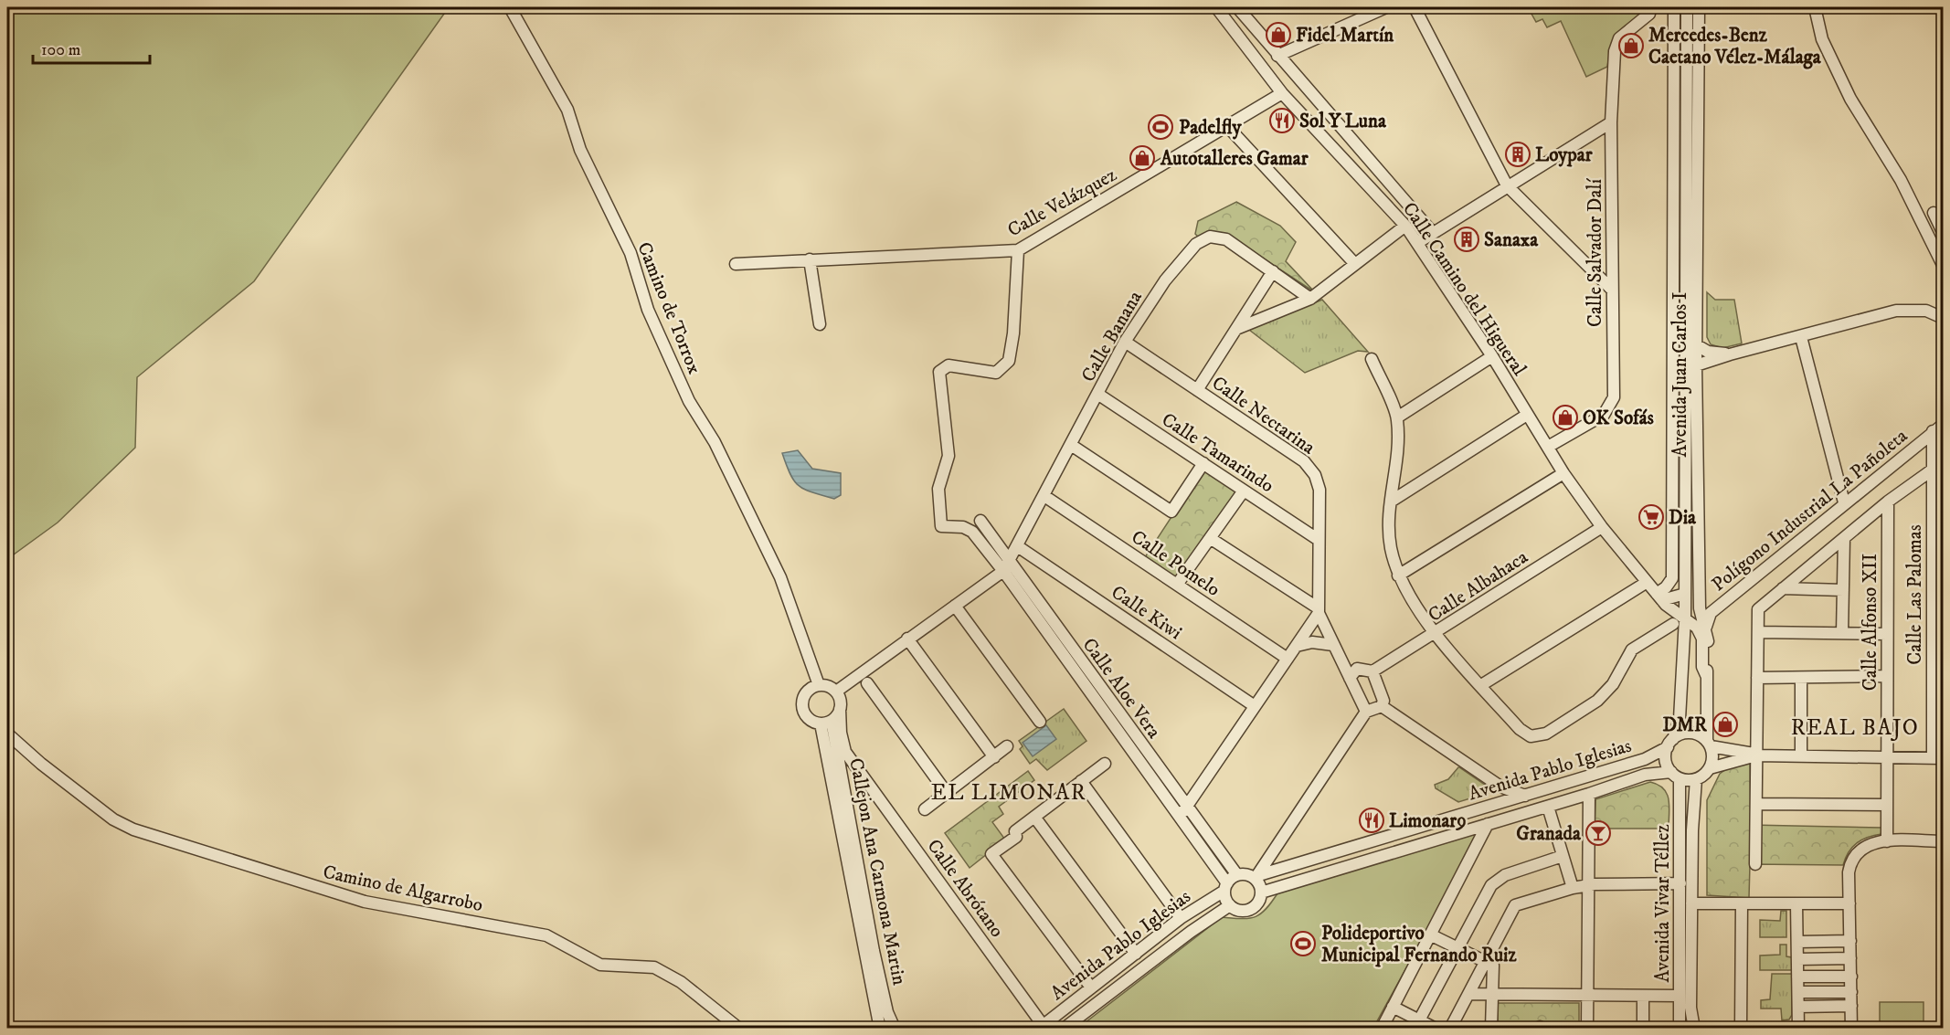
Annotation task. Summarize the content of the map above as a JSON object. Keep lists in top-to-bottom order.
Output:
{
  "streets": {
    "street": [
      "Calle Velázquez",
      "Calle Salvador Dalí",
      "Calle Camino del Higueral",
      "Camino de Torrox",
      "Calle Banana",
      "Avenida Juan Carlos I",
      "Calle Nectarina",
      "Calle Tamarindo",
      "Polígono Industrial La Pañoleta",
      "Calle Pomelo",
      "Calle Albahaca",
      "Calle Las Palomas",
      "Calle Kiwi",
      "Calle Alfonso XII",
      "Calle Aloe Vera",
      "Avenida Pablo Iglesias",
      "Callejon Ana Carmona Martin",
      "Camino de Algarrobo",
      "Calle Abrótano",
      "Avenida Vivar Téllez"
    ]
  },
  "crossings": [
    ["Calle Velázquez", "Calle Camino del Higueral"],
    ["Calle Velázquez", "Calle Aloe Vera"],
    ["Calle Salvador Dalí", "Calle Camino del Higueral"],
    ["Calle Camino del Higueral", "Avenida Juan Carlos I"],
    ["Calle Camino del Higueral", "Calle Albahaca"],
    ["Camino de Torrox", "Callejon Ana Carmona Martin"],
    ["Camino de Torrox", "Calle Abrótano"],
    ["Calle Banana", "Calle Nectarina"],
    ["Calle Banana", "Calle Tamarindo"],
    ["Calle Banana", "Calle Pomelo"],
    ["Calle Banana", "Calle Kiwi"],
    ["Calle Banana", "Calle Aloe Vera"],
    ["Avenida Juan Carlos I", "Polígono Industrial La Pañoleta"],
    ["Avenida Juan Carlos I", "Avenida Pablo Iglesias"],
    ["Avenida Juan Carlos I", "Avenida Vivar Téllez"],
    ["Calle Nectarina", "Calle Tamarindo"],
    ["Calle Nectarina", "Calle Albahaca"],
    ["Polígono Industrial La Pañoleta", "Calle Las Palomas"],
    ["Calle Aloe Vera", "Avenida Pablo Iglesias"],
    ["Avenida Pablo Iglesias", "Calle Abrótano"],
    ["Avenida Pablo Iglesias", "Avenida Vivar Téllez"],
    ["Callejon Ana Carmona Martin", "Calle Abrótano"]
  ],
  "districts": ["REAL BAJO", "EL LIMONAR"],
  "places": {
    "shop": [
      "Fidel Martín",
      "Mercedes-Benz Caetano Vélez-Málaga",
      "Autotalleres Gamar",
      "OK Sofás",
      "DMR"
    ],
    "restaurant": ["Sol Y Luna", "Limonar9"],
    "sports": ["Padelfly", "Polideportivo Municipal Fernando Ruiz"],
    "building": ["Loypar", "Sanaxa"],
    "supermarket": ["Dia"],
    "bar": ["Granada"]
  },
  "scale_bar": "100 m"
}
